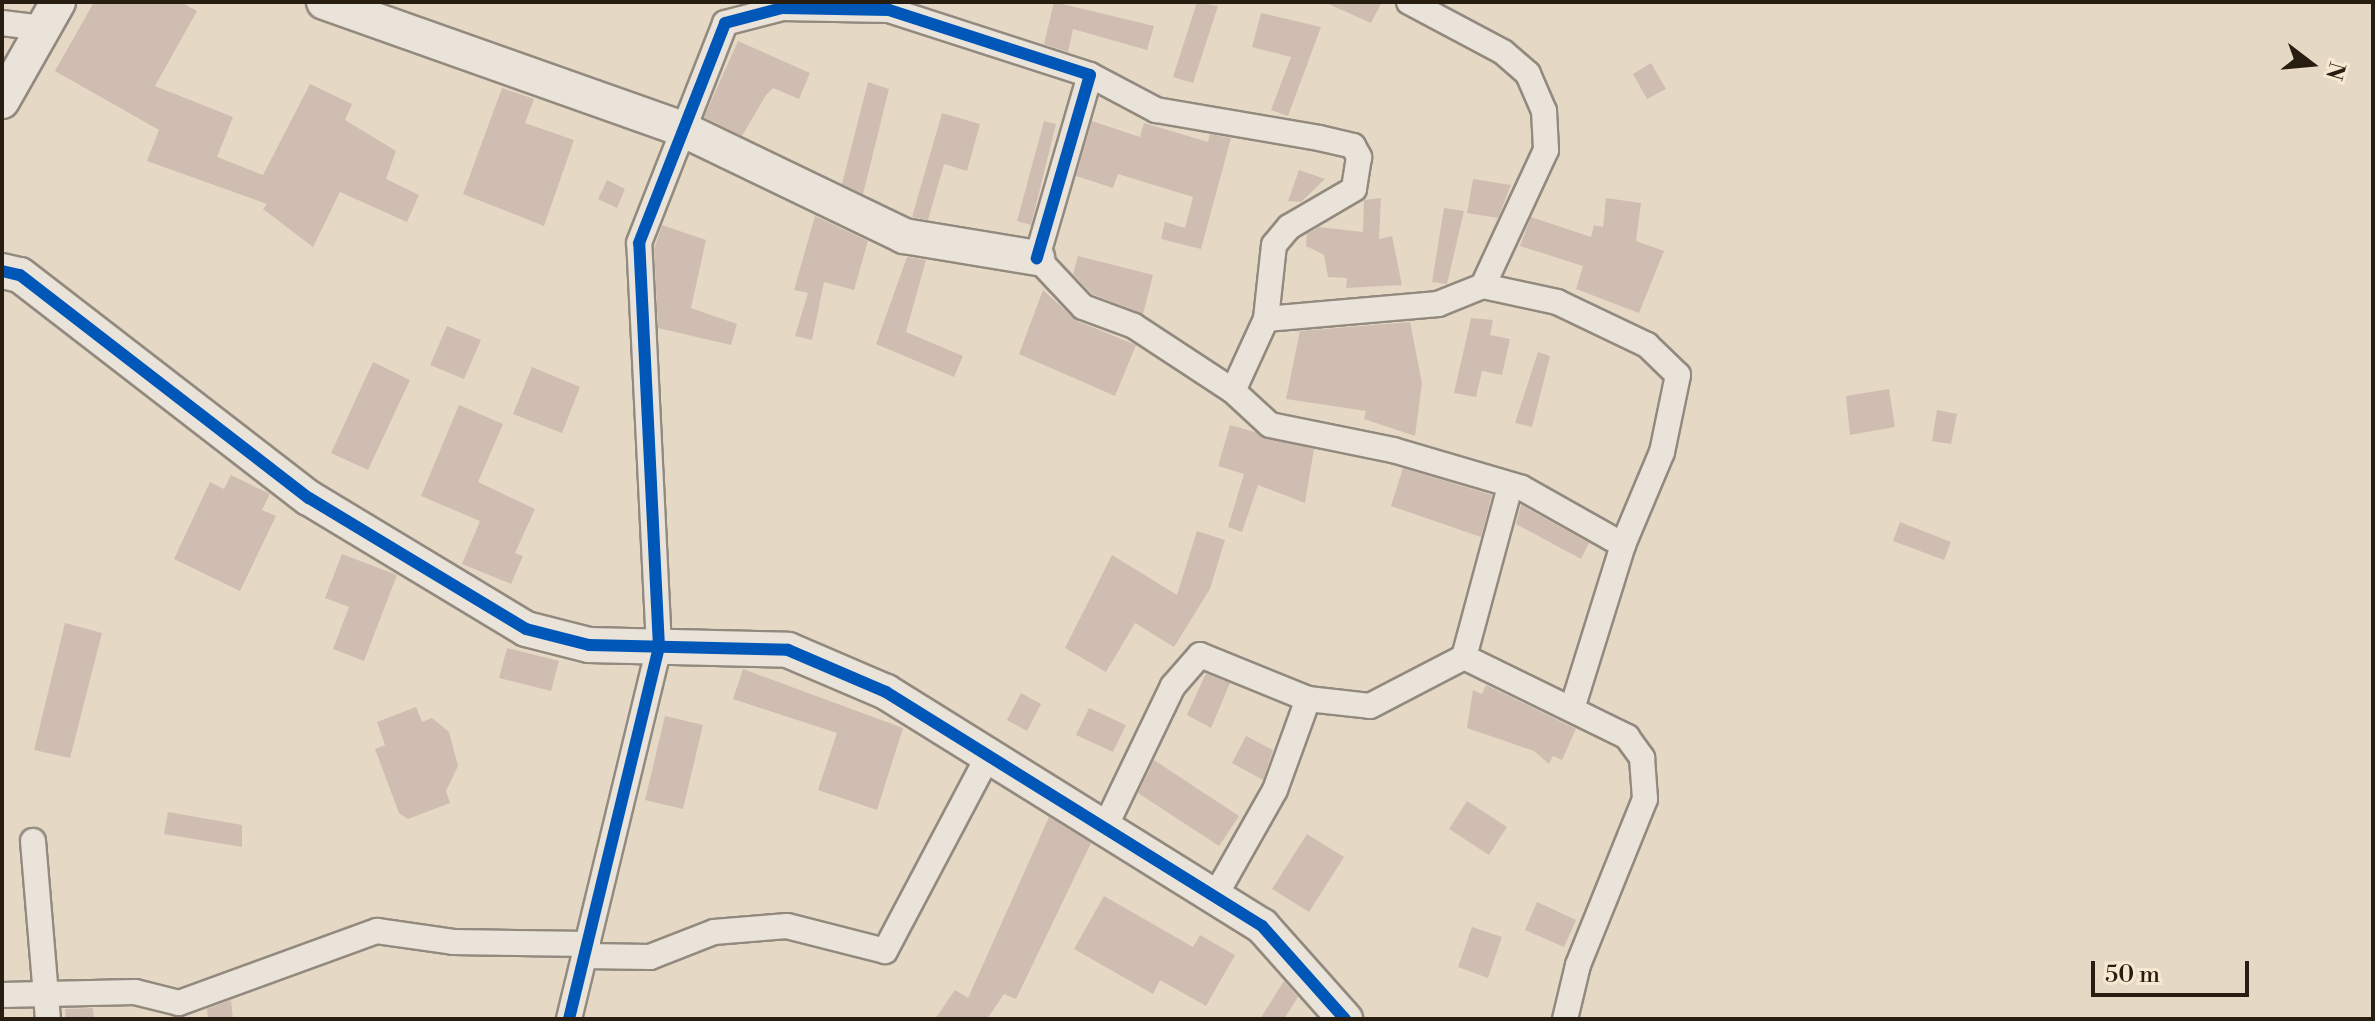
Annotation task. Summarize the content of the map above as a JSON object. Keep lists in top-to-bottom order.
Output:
{
  "scale_bar": "50 m",
  "north": "right"
}
